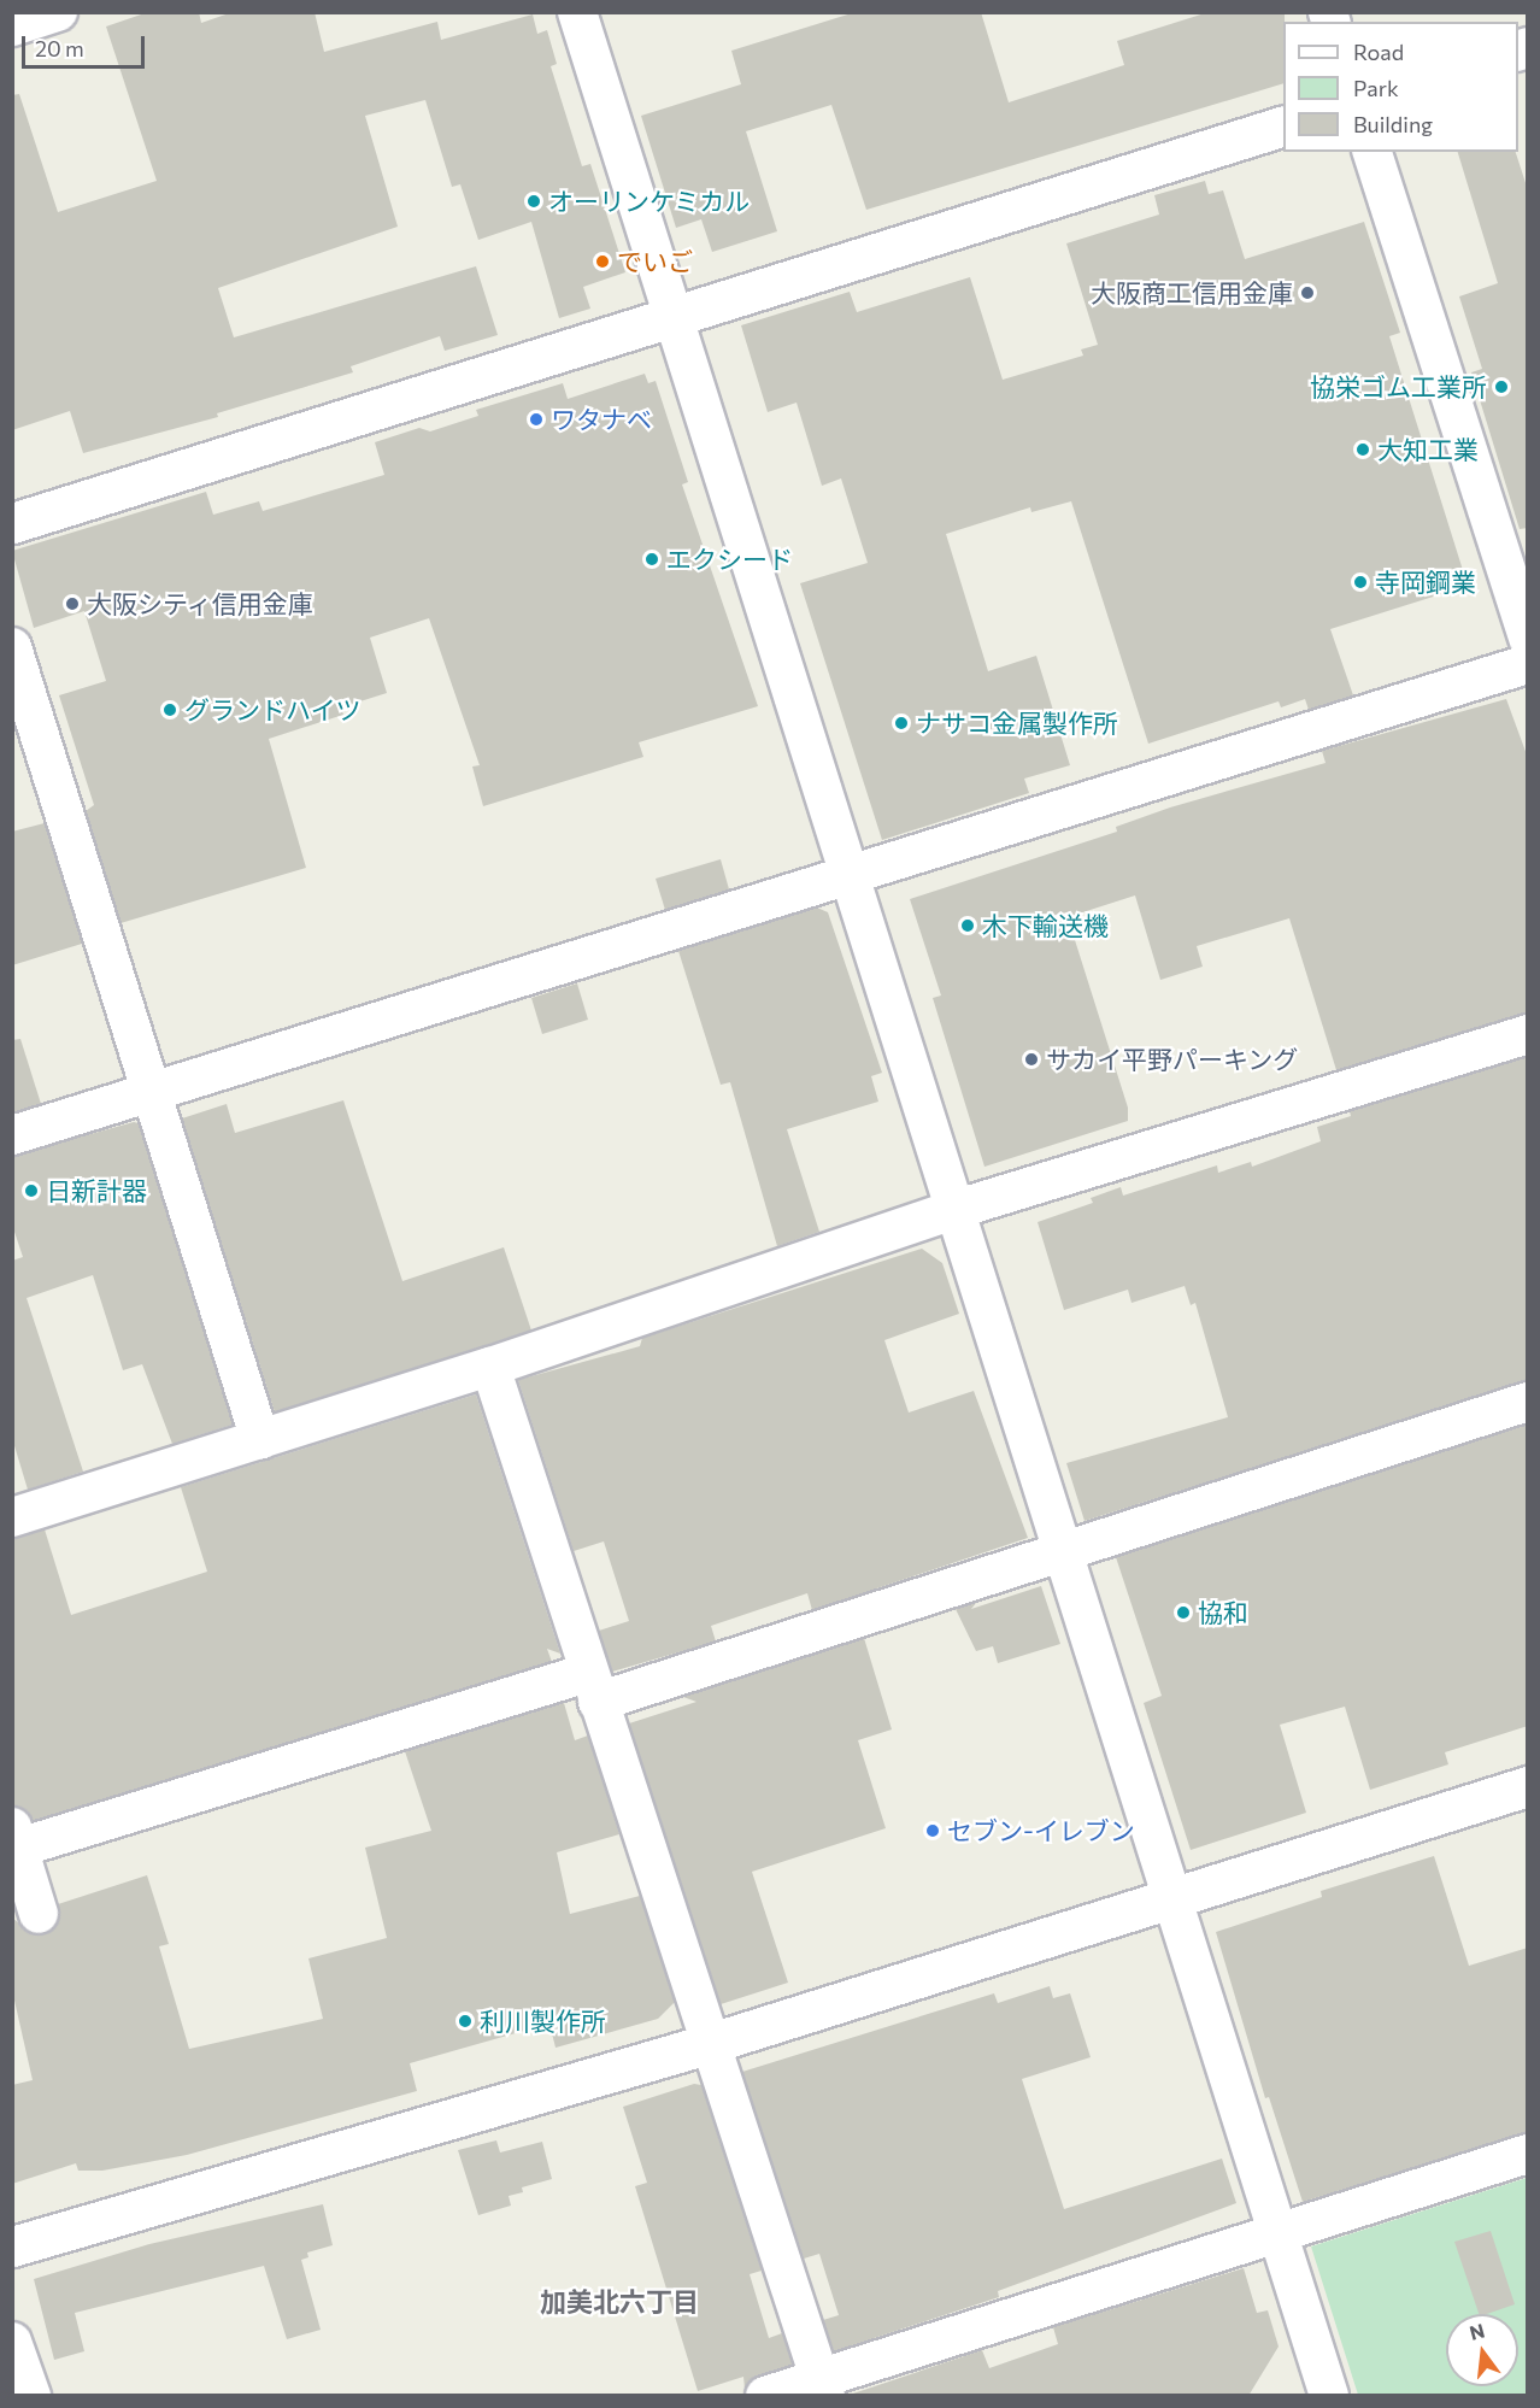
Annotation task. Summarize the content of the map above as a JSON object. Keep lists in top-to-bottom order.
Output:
{
  "districts": ["加美北六丁目"],
  "places": [
    "オーリンケミカル",
    "でいご",
    "大阪商工信用金庫",
    "協栄ゴム工業所",
    "ワタナベ",
    "大知工業",
    "エクシード",
    "寺岡鋼業",
    "大阪シティ信用金庫",
    "グランドハイツ",
    "ナサコ金属製作所",
    "木下輸送機",
    "サカイ平野パーキング",
    "日新計器",
    "協和",
    "セブン-イレブン",
    "利川製作所"
  ],
  "legend": ["Road", "Park", "Building"],
  "scale_bar": "20 m",
  "north": "top"
}
